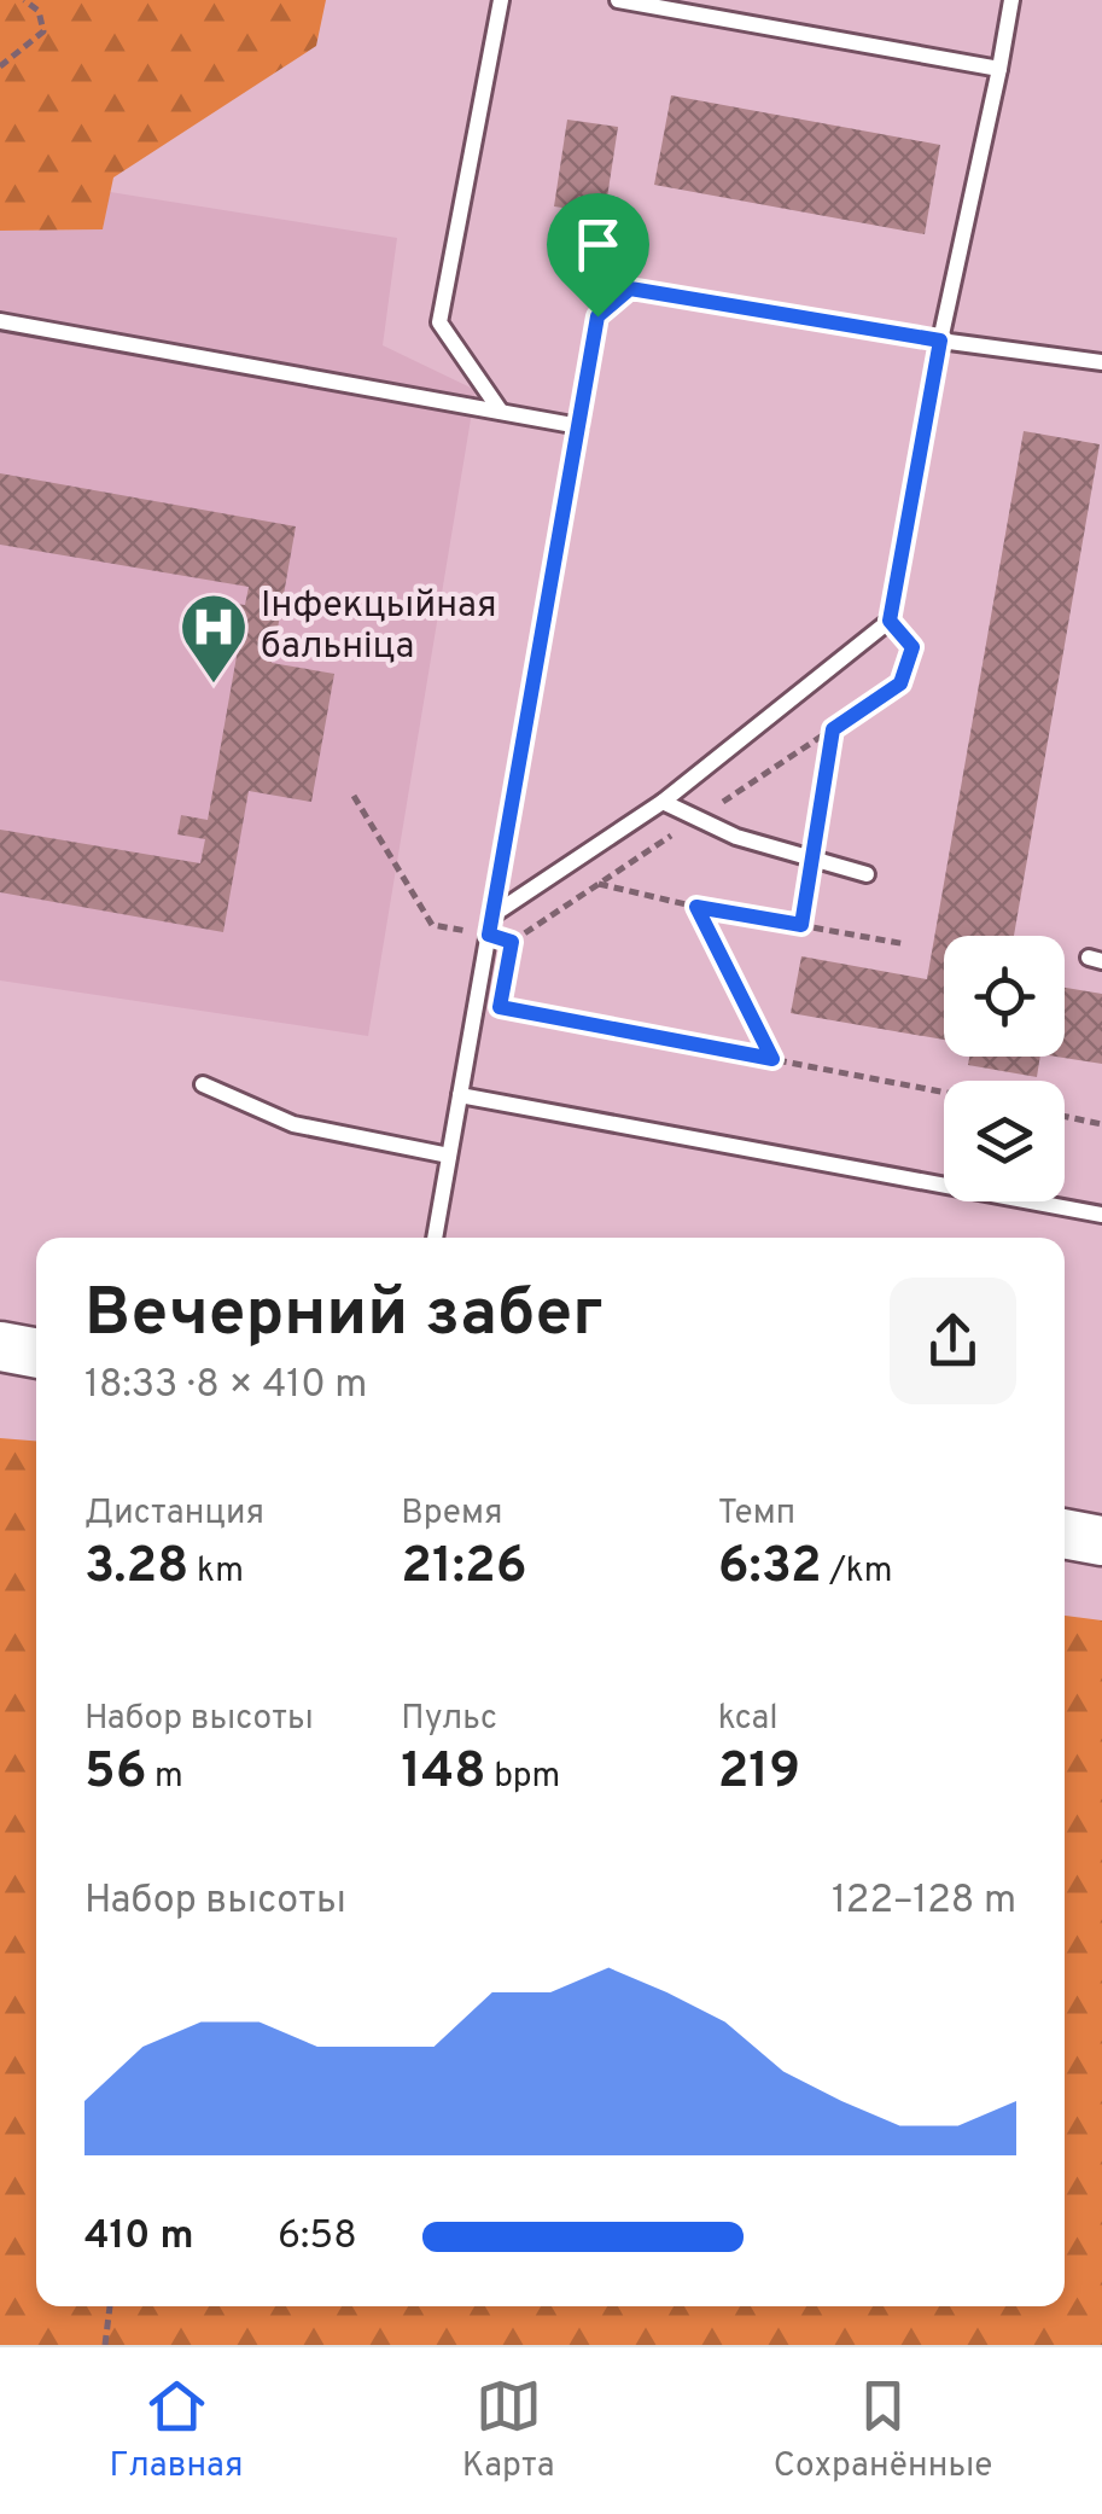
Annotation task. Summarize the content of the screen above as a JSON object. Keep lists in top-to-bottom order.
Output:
{
  "places": {
    "hospital": ["Інфекцыйная бальніца"]
  },
  "page": {
    "heading": ["Вечерний забег", "18:33 · 8 × 410 m"],
    "stats": [
      ["Дистанция", "3.28 km"],
      ["Время", "21:26"],
      ["Темп", "6:32 /km"],
      ["Набор высоты", "56 m"],
      ["Пульс", "148 bpm"],
      ["kcal", "219"]
    ],
    "chart": ["Набор высоты", "122–128 m"],
    "list": [
      {
        "name": "410 m",
        "note": "6:58"
      }
    ],
    "tabs": ["Главная", "Карта", "Сохранённые"]
  }
}
